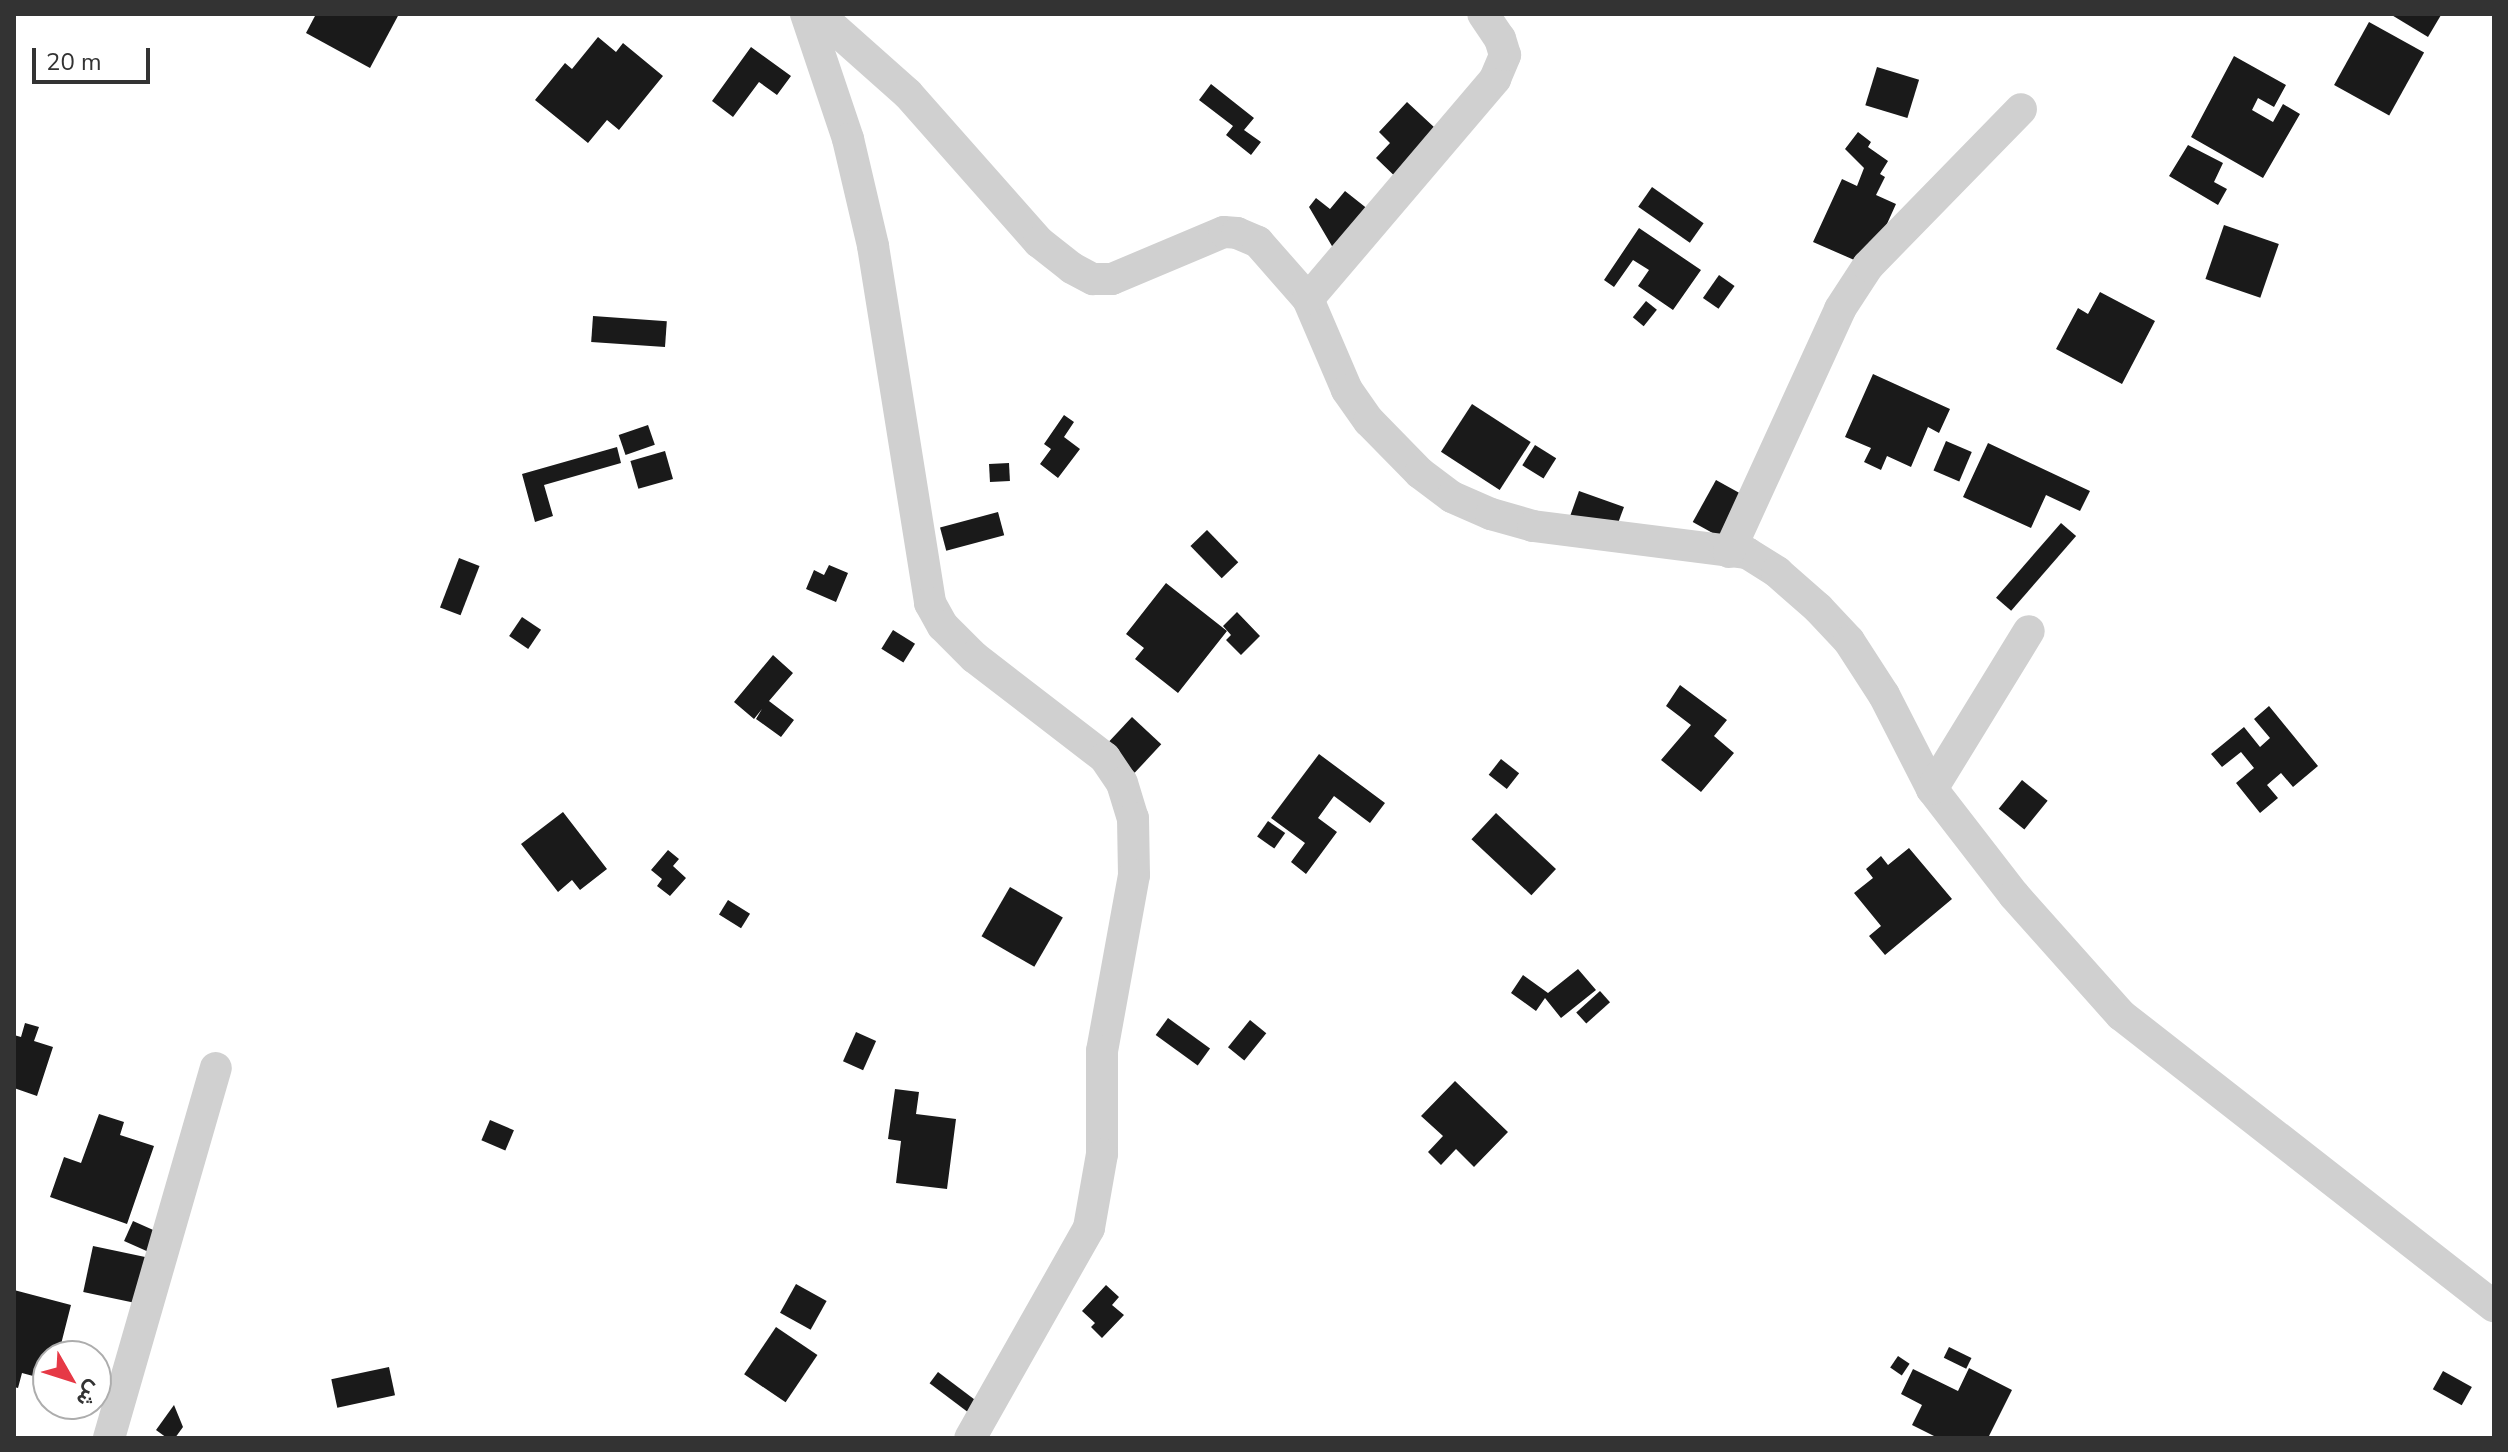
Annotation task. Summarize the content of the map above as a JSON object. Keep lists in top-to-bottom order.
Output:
{
  "scale_bar": "20 m",
  "north": "bottom right"
}
